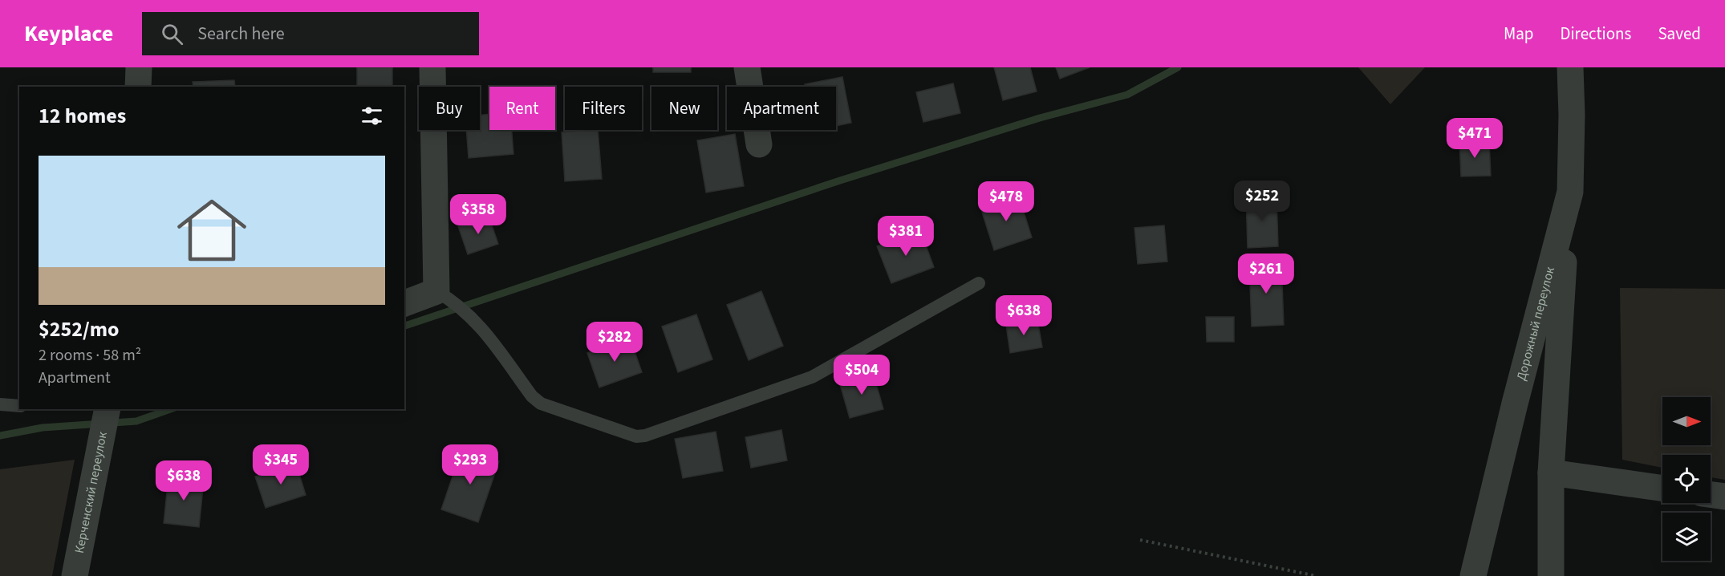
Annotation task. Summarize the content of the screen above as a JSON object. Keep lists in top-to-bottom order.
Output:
{
  "streets": {
    "street": ["Дорожный переулок", "Керченский переулок"]
  },
  "north": "right",
  "page": {
    "header": "Keyplace",
    "search": "Search here",
    "nav": ["Map", "Directions", "Saved"],
    "chip": [
      "Buy",
      "Rent",
      "Filters",
      "New",
      "Apartment"
    ],
    "heading": "12 homes",
    "price": [
      "$471",
      "$252",
      "$478",
      "$358",
      "$381",
      "$261",
      "$638",
      "$282",
      "$504",
      "$345",
      "$293",
      "$638"
    ],
    "list": [
      {
        "name": "$252/mo",
        "note": "2 rooms · 58 m² · Apartment"
      }
    ]
  }
}
